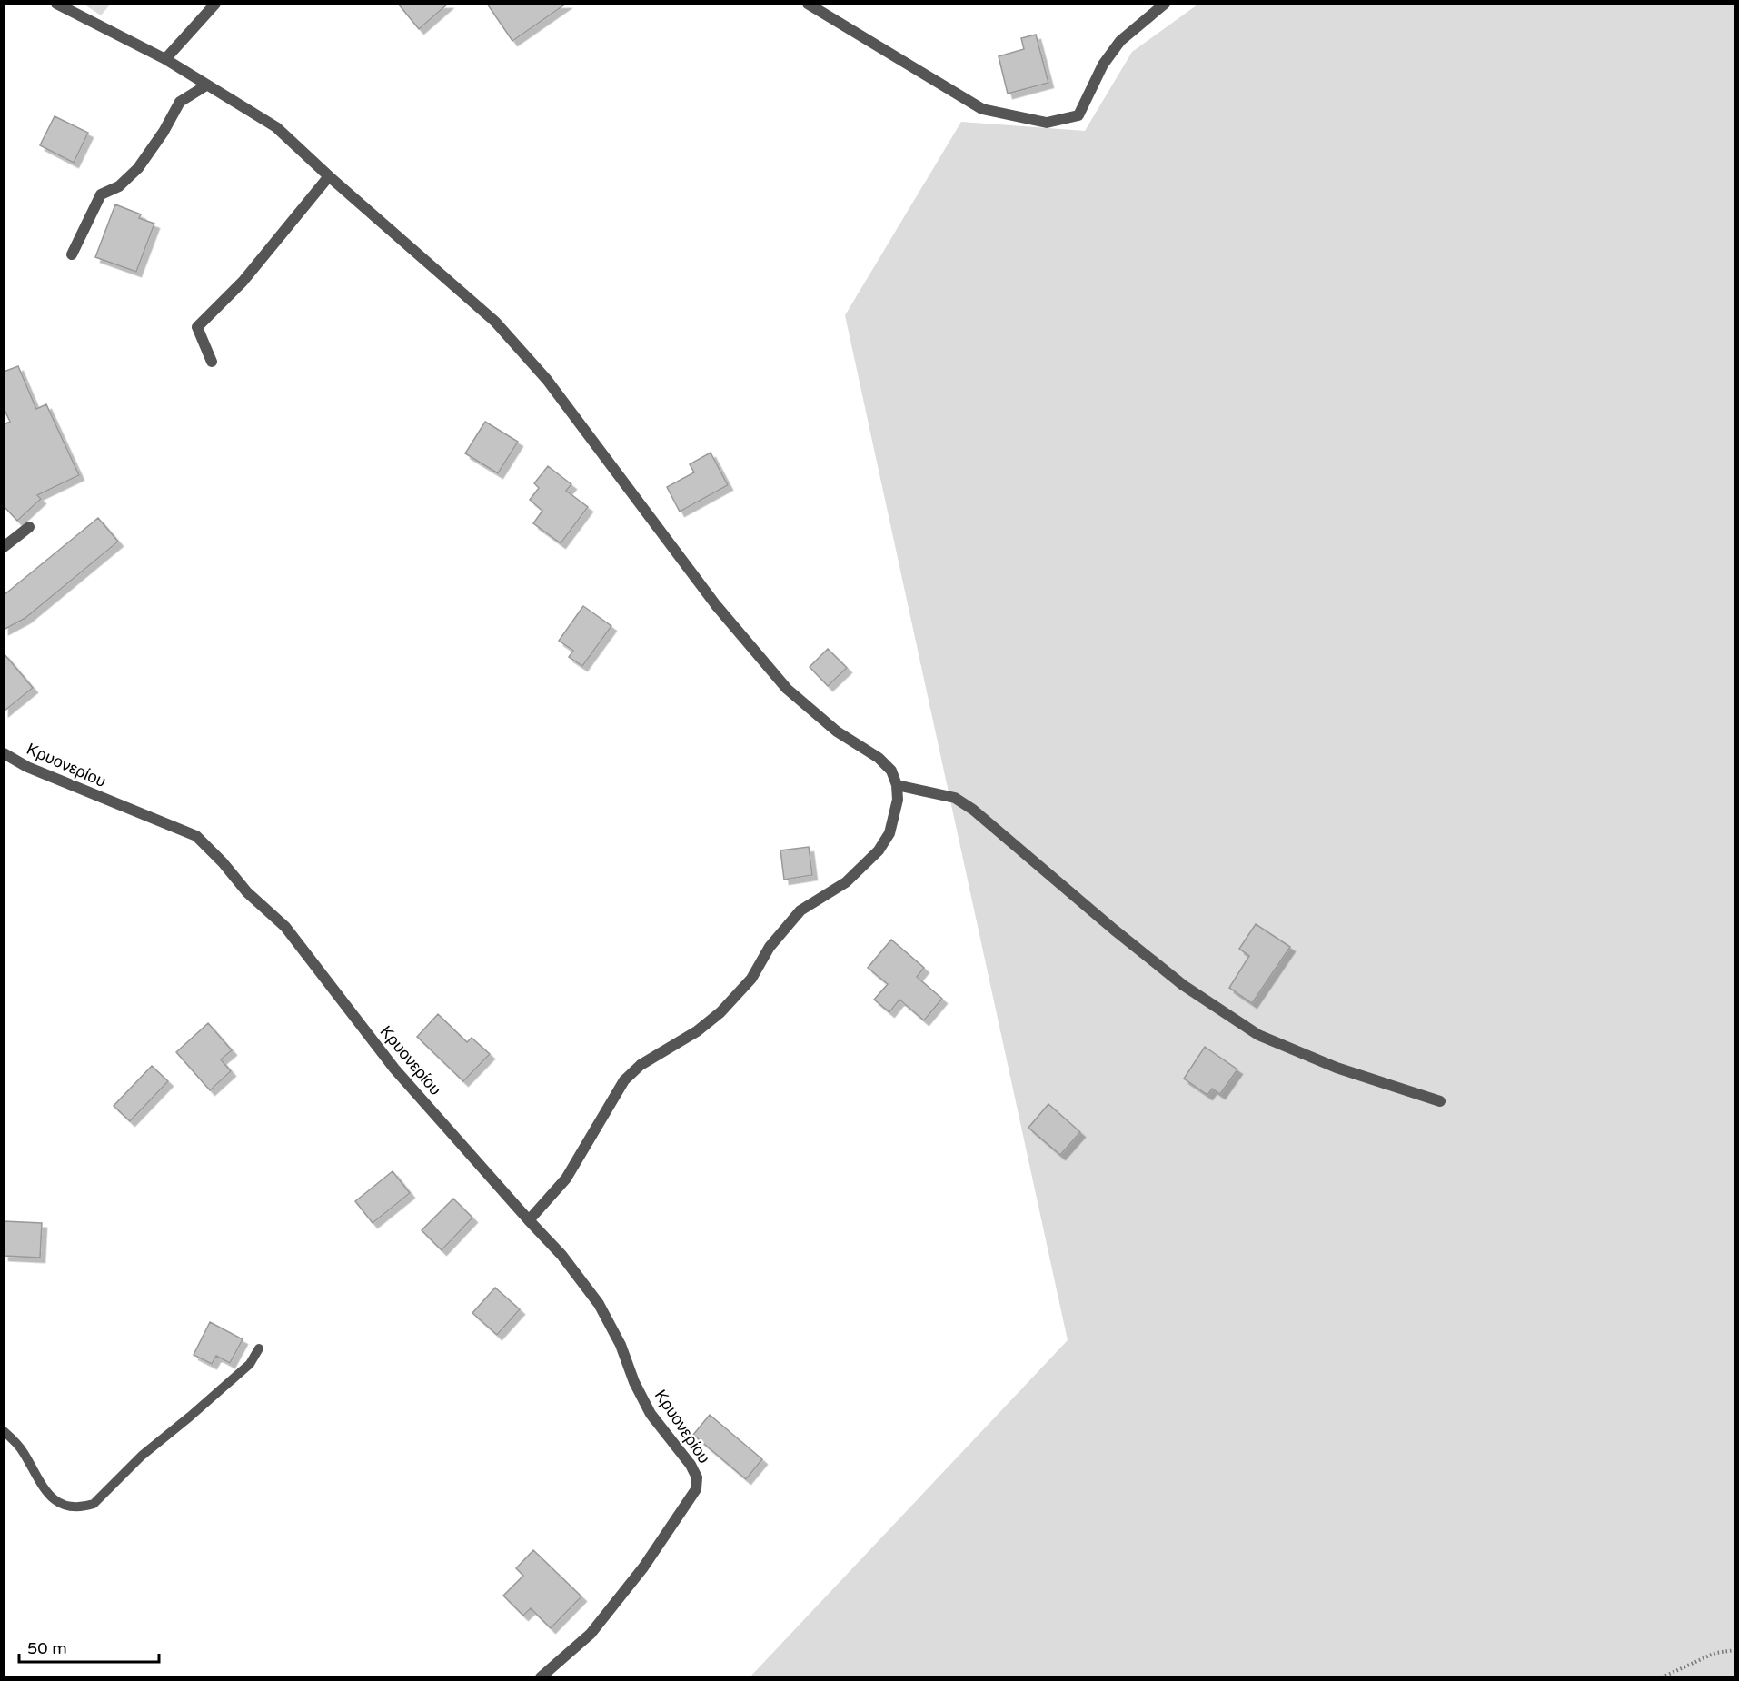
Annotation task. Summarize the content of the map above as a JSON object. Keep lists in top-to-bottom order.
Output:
{
  "streets": {
    "street": ["Κρυονερίου"]
  },
  "scale_bar": "50 m"
}
